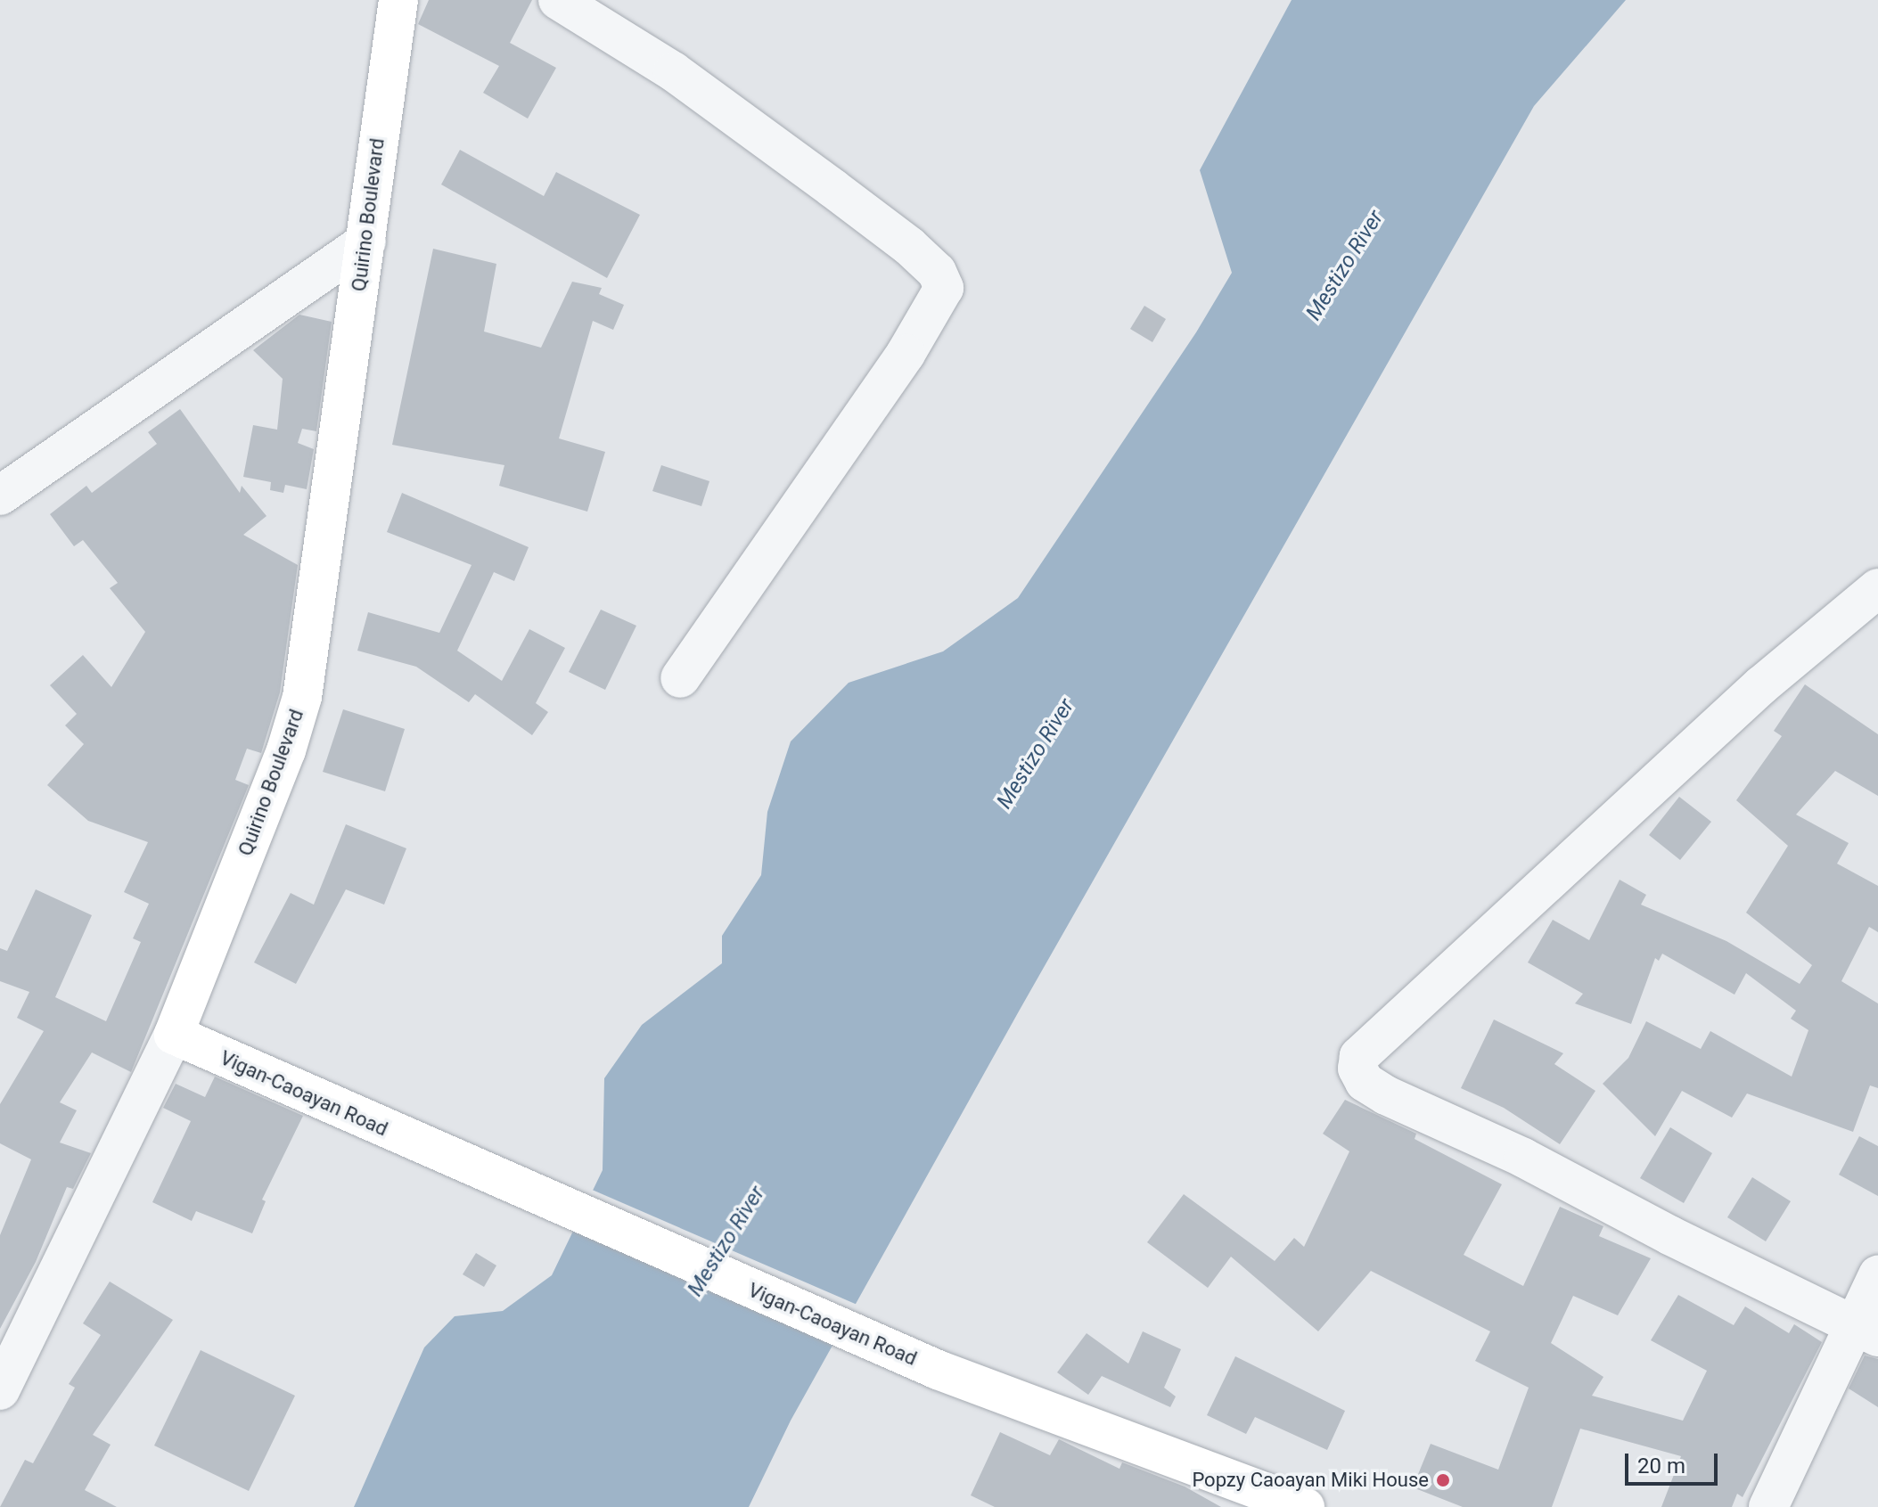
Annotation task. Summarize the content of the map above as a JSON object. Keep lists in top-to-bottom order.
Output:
{
  "streets": {
    "main road": ["Quirino Boulevard", "Vigan-Caoayan Road"]
  },
  "crossings": [
    ["Quirino Boulevard", "Vigan-Caoayan Road"]
  ],
  "water": ["Mestizo River"],
  "places": ["Popzy Caoayan Miki House"],
  "scale_bar": "20 m"
}
